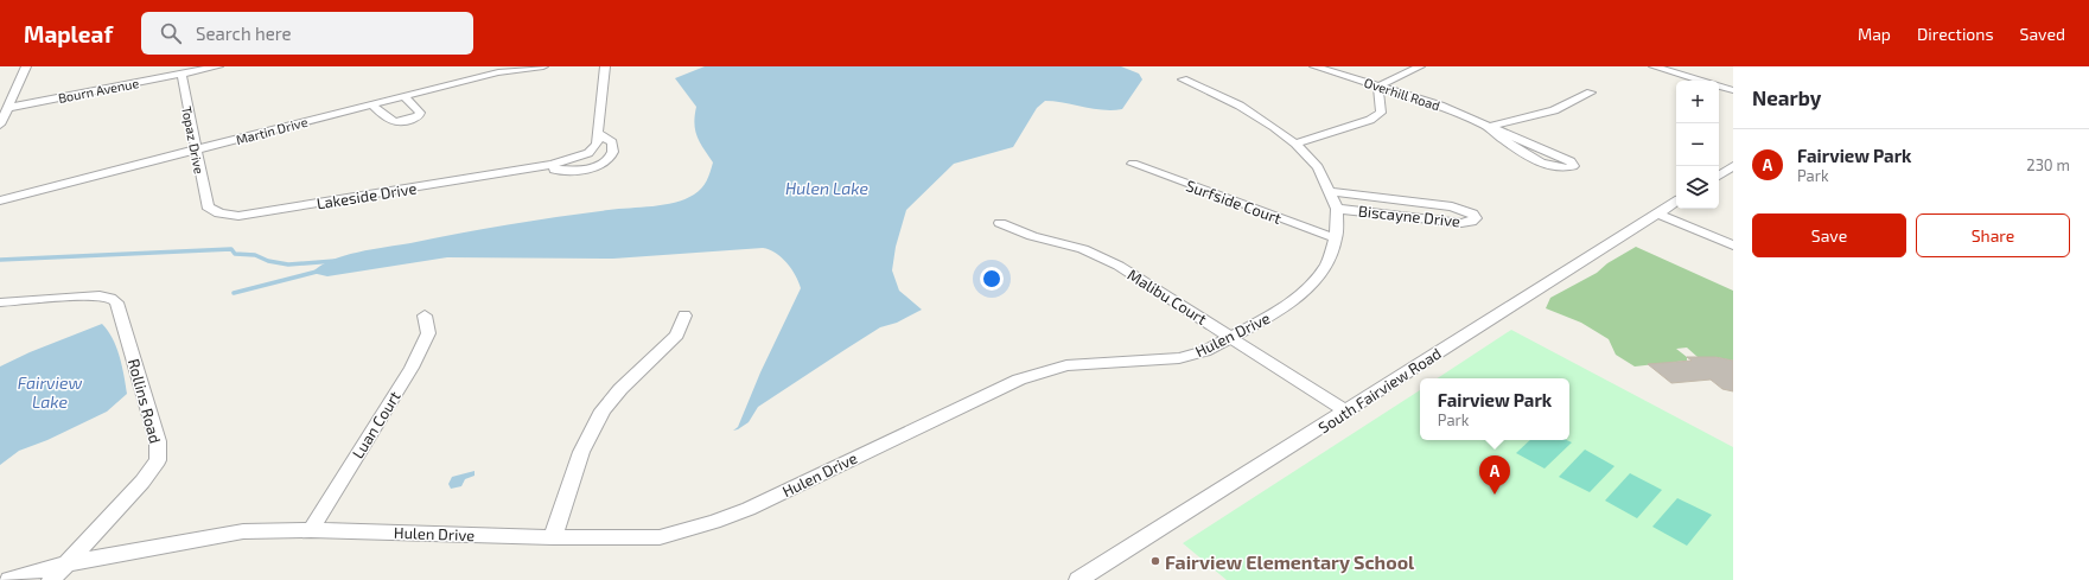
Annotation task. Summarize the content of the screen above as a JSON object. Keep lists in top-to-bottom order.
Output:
{
  "streets": {
    "street": [
      "Bourn Avenue",
      "Overhill Road",
      "Martin Drive",
      "Topaz Drive",
      "Lakeside Drive",
      "Surfside Court",
      "Biscayne Drive",
      "Malibu Court",
      "Hulen Drive",
      "South Fairview Road",
      "Rollins Road",
      "Luan Court"
    ]
  },
  "crossings": [
    ["Bourn Avenue", "Topaz Drive"],
    ["Martin Drive", "Topaz Drive"],
    ["Topaz Drive", "Lakeside Drive"],
    ["Surfside Court", "Hulen Drive"],
    ["Biscayne Drive", "Hulen Drive"],
    ["Malibu Court", "Hulen Drive"],
    ["Malibu Court", "South Fairview Road"],
    ["Hulen Drive", "Rollins Road"],
    ["Hulen Drive", "Luan Court"]
  ],
  "water": ["Hulen Lake", "Fairview Lake"],
  "places": ["Fairview Elementary School"],
  "page": {
    "header": "Mapleaf",
    "search": "Search here",
    "nav": ["Map", "Directions", "Saved"],
    "heading": "Nearby",
    "map_buttons": ["+", "−"],
    "list": [
      {
        "mark": "A",
        "name": "Fairview Park",
        "note": "Park",
        "value": "230 m"
      }
    ],
    "buttons": ["Save", "Share"],
    "popup": ["Fairview Park", "Park"],
    "pins": "A"
  }
}
